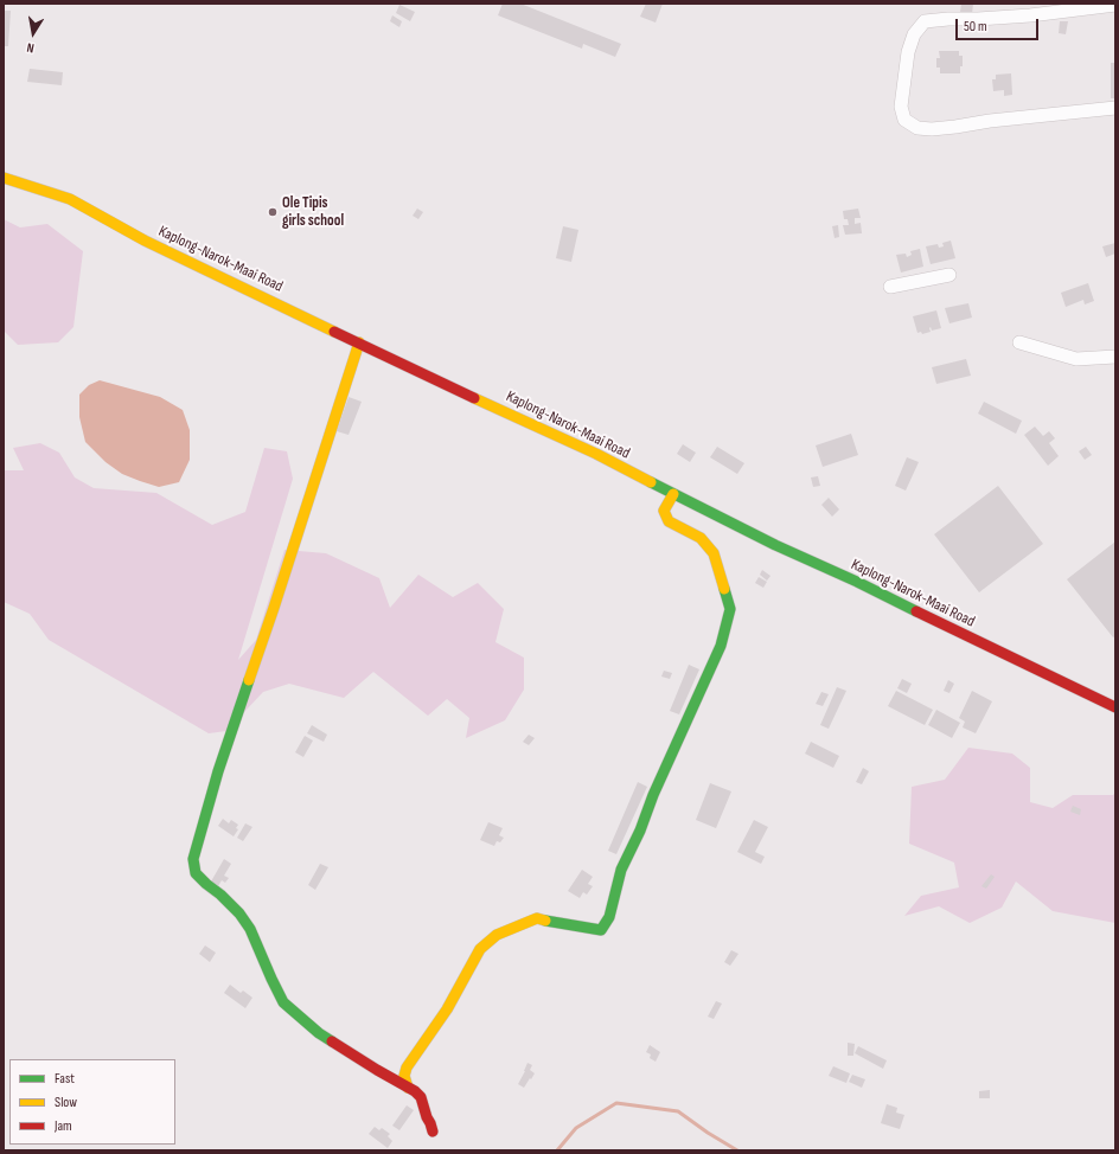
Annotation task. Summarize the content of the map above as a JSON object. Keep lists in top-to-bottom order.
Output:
{
  "streets": {
    "main road": ["Kaplong-Narok-Maai Road"]
  },
  "places": ["Ole Tipis girls school"],
  "legend": ["Fast", "Slow", "Jam"],
  "scale_bar": "50 m",
  "north": "bottom"
}
